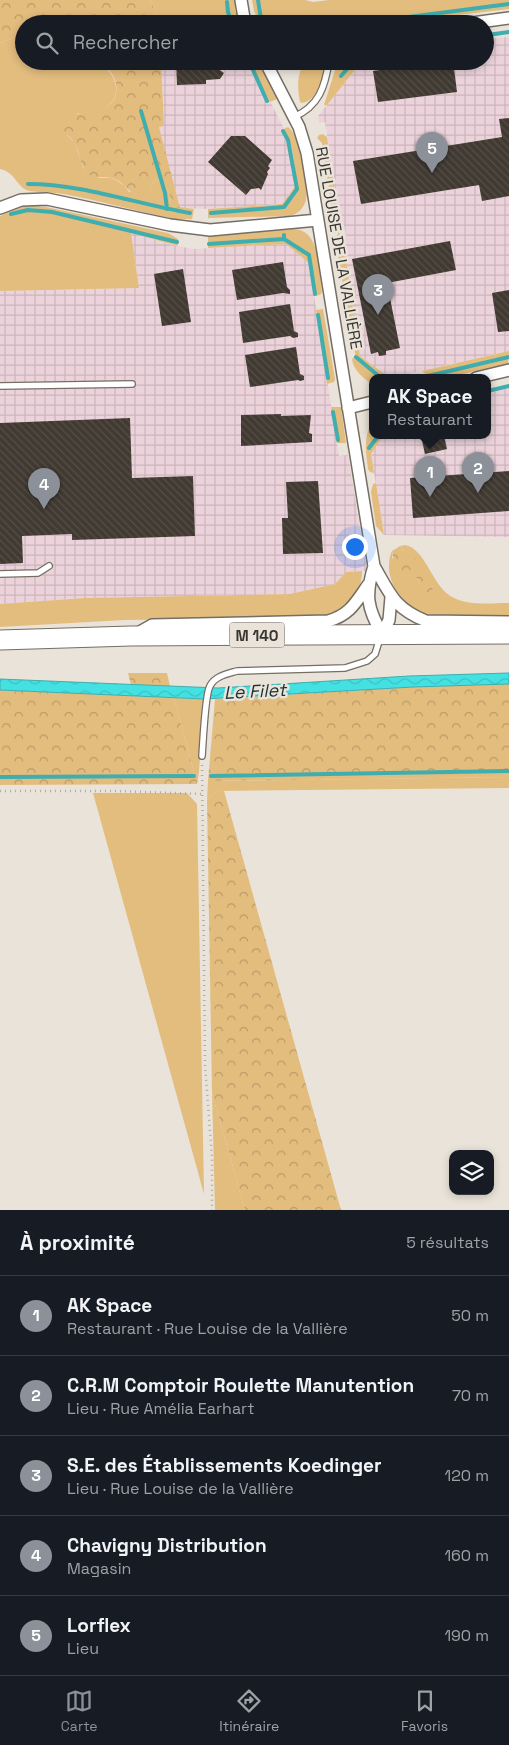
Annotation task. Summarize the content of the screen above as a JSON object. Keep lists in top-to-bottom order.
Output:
{
  "streets": {
    "main road": ["M 140"],
    "street": ["RUE LOUISE DE LA VALLIÈRE"]
  },
  "crossings": [
    ["RUE LOUISE DE LA VALLIÈRE", "M 140"]
  ],
  "water": ["Le Filet"],
  "page": {
    "search": "Rechercher",
    "pins": [
      "5",
      "3",
      "2",
      "1",
      "4"
    ],
    "popup": ["AK Space", "Restaurant"],
    "heading": ["À proximité", "5 résultats"],
    "list": [
      {
        "mark": "1",
        "name": "AK Space",
        "note": "Restaurant · Rue Louise de la Vallière",
        "value": "50 m"
      },
      {
        "mark": "2",
        "name": "C.R.M Comptoir Roulette Manutention",
        "note": "Lieu · Rue Amélia Earhart",
        "value": "70 m"
      },
      {
        "mark": "3",
        "name": "S.E. des Établissements Koedinger",
        "note": "Lieu · Rue Louise de la Vallière",
        "value": "120 m"
      },
      {
        "mark": "4",
        "name": "Chavigny Distribution",
        "note": "Magasin",
        "value": "160 m"
      },
      {
        "mark": "5",
        "name": "Lorflex",
        "note": "Lieu",
        "value": "190 m"
      }
    ],
    "nav": ["Carte", "Itinéraire", "Favoris"]
  }
}
